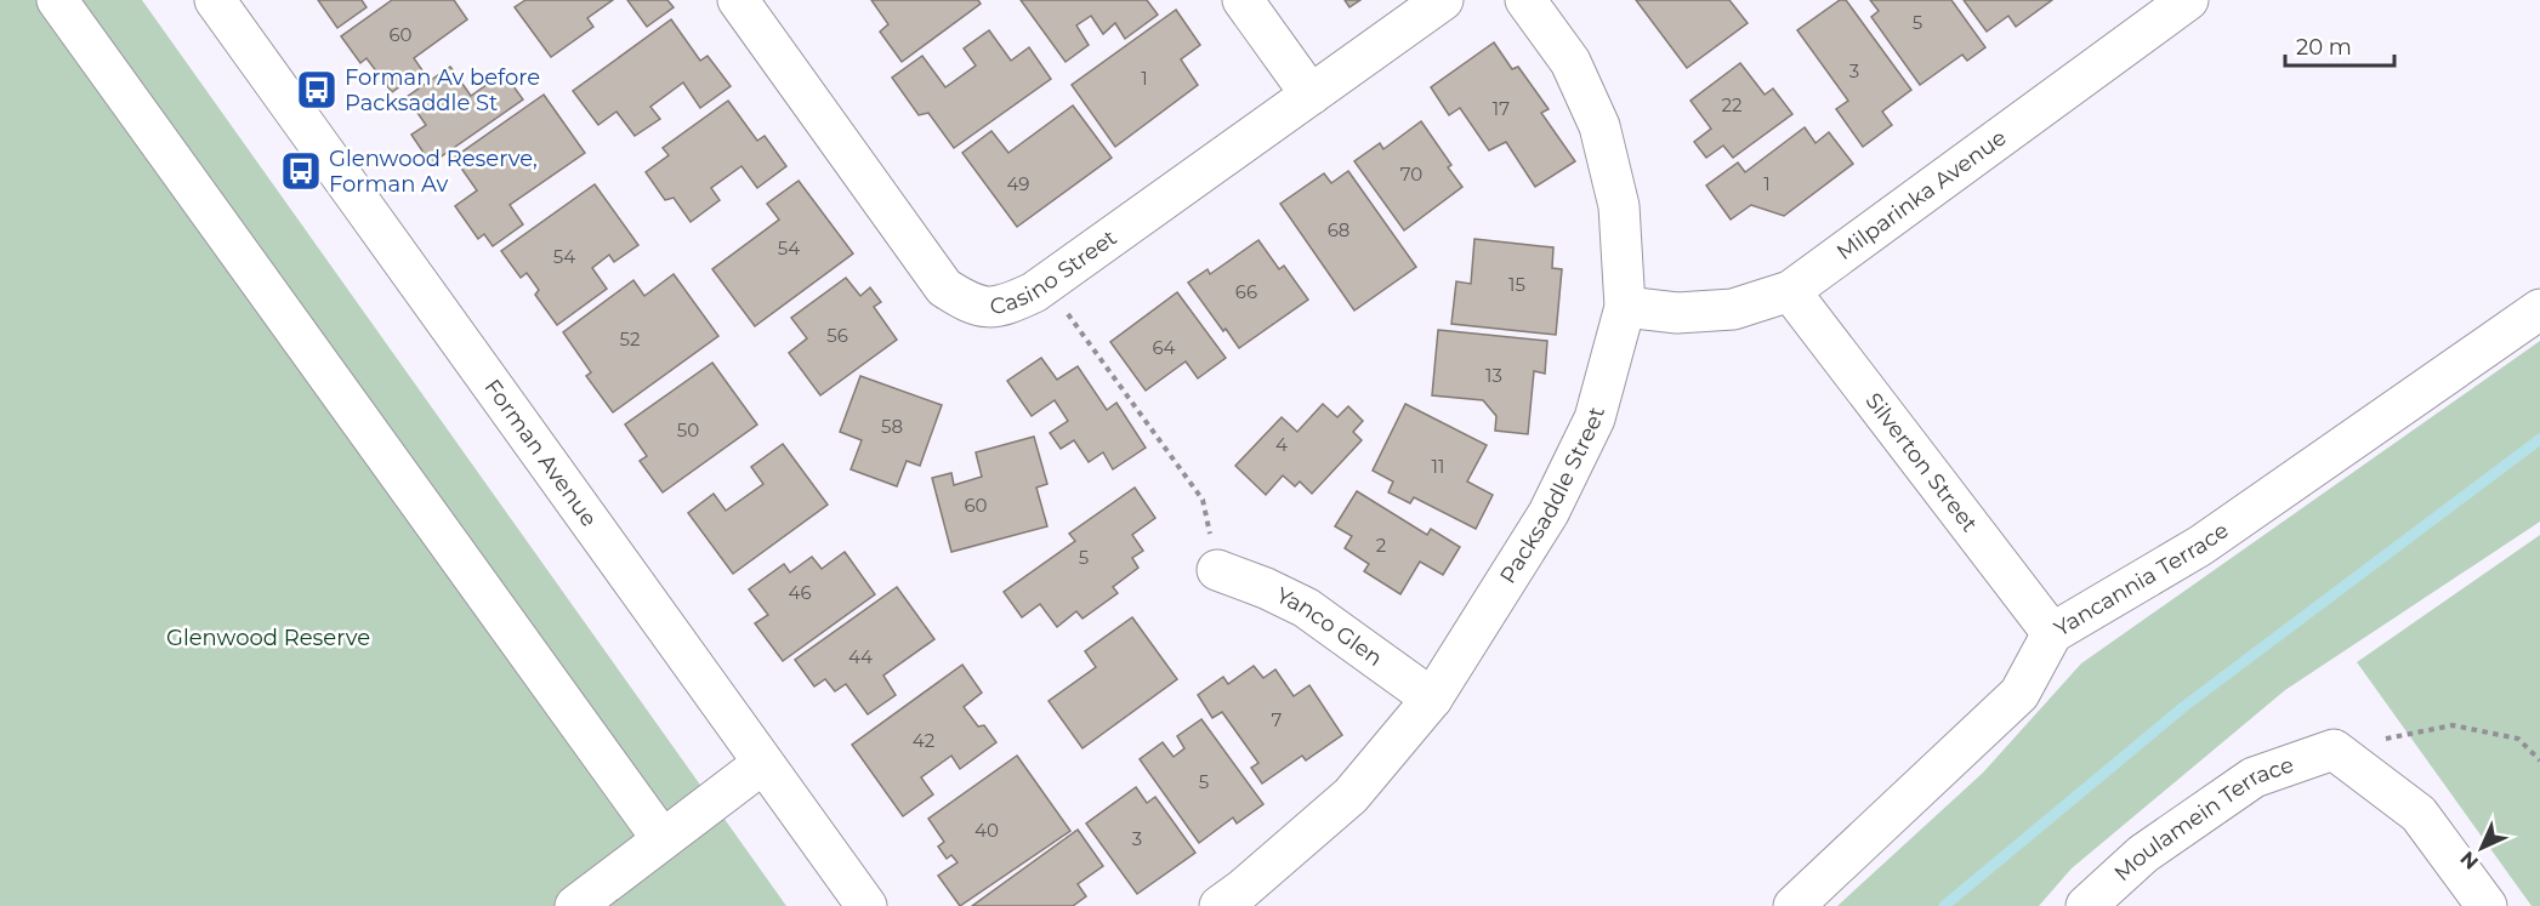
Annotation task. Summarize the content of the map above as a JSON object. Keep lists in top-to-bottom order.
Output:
{
  "streets": {
    "street": [
      "Milparinka Avenue",
      "Casino Street",
      "Forman Avenue",
      "Silverton Street",
      "Packsaddle Street",
      "Yancannia Terrace",
      "Yanco Glen",
      "Moulamein Terrace"
    ]
  },
  "crossings": [
    ["Milparinka Avenue", "Silverton Street"],
    ["Milparinka Avenue", "Packsaddle Street"],
    ["Silverton Street", "Yancannia Terrace"],
    ["Packsaddle Street", "Yanco Glen"]
  ],
  "parks": ["Glenwood Reserve"],
  "places": {
    "bus stop": ["Forman Av before Packsaddle St", "Glenwood Reserve, Forman Av"]
  },
  "house_numbers": [
    "5",
    "60",
    "3",
    "1",
    "22",
    "17",
    "70",
    "49",
    "1",
    "68",
    "54",
    "54",
    "15",
    "66",
    "56",
    "52",
    "64",
    "13",
    "58",
    "50",
    "4",
    "11",
    "60",
    "2",
    "5",
    "46",
    "44",
    "7",
    "42",
    "5",
    "40",
    "3"
  ],
  "scale_bar": "20 m",
  "north": "bottom left"
}
